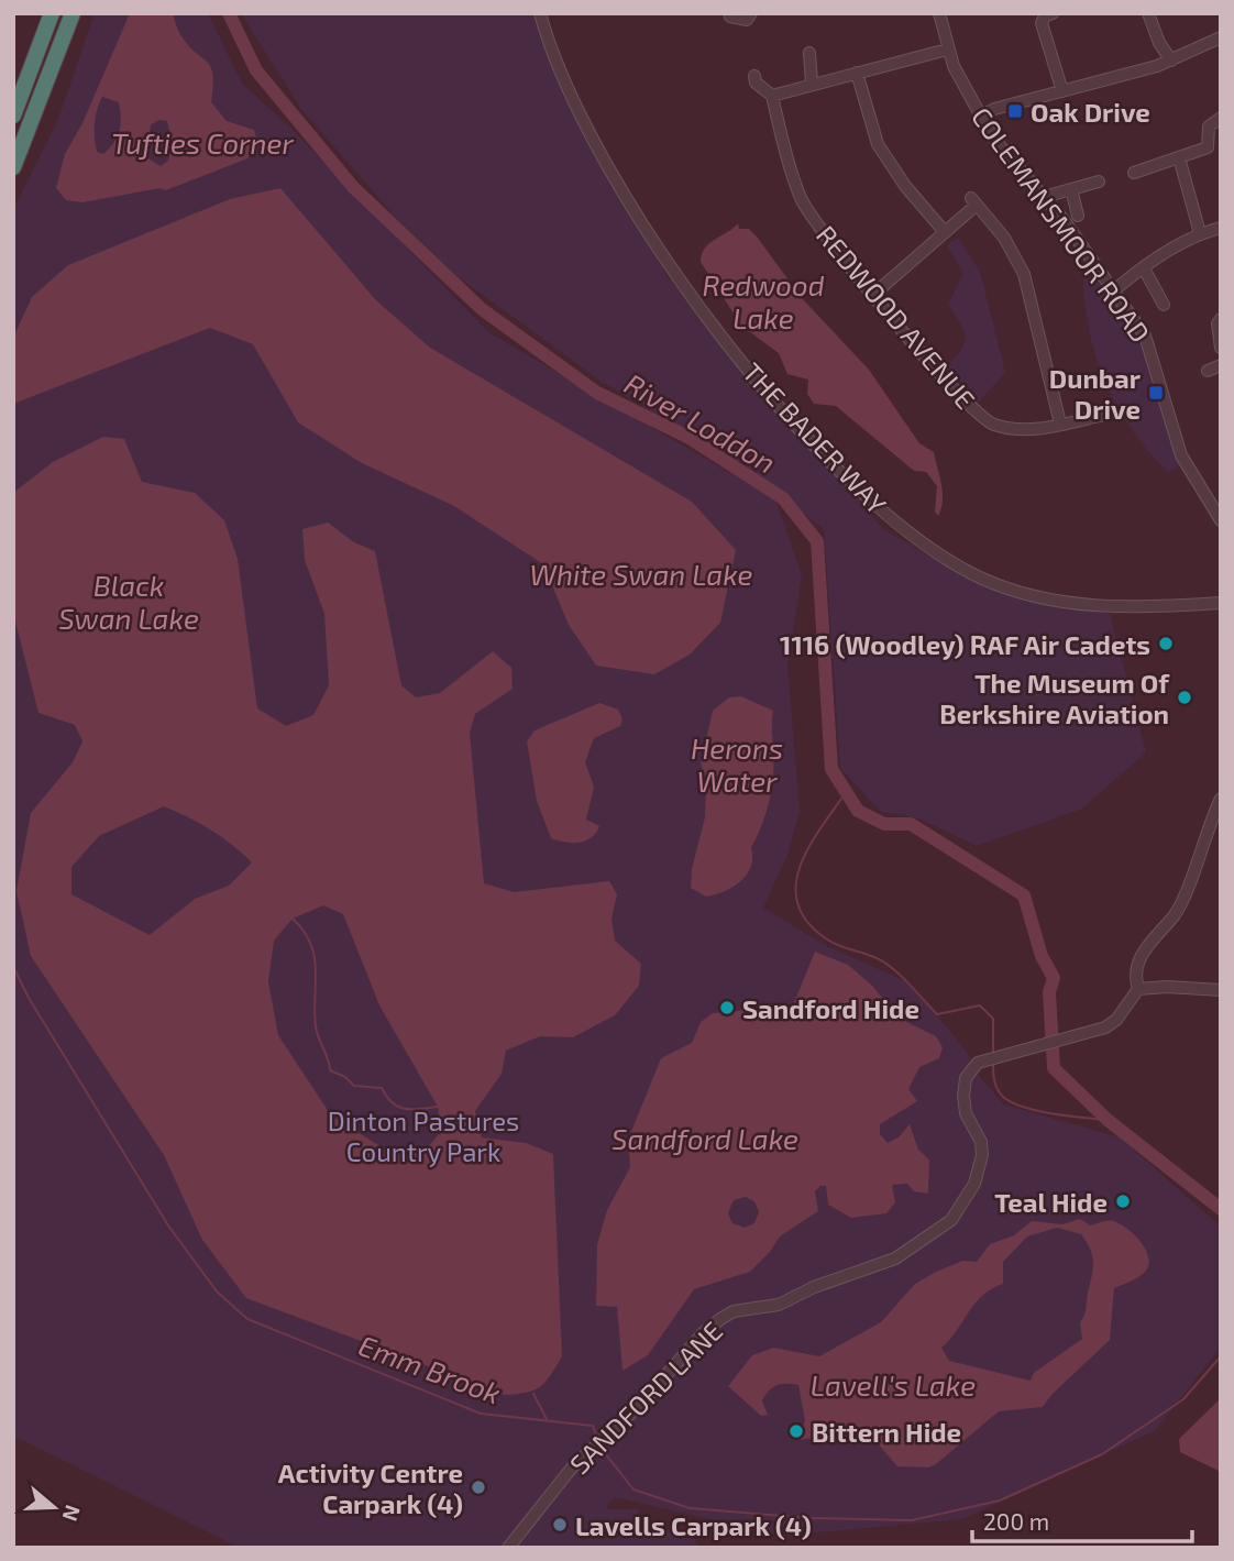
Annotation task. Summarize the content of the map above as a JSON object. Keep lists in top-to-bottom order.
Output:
{
  "streets": {
    "street": [
      "COLEMANSMOOR ROAD",
      "REDWOOD AVENUE",
      "THE BADER WAY",
      "SANDFORD LANE"
    ]
  },
  "water": [
    "Tufties Corner",
    "Redwood Lake",
    "River Loddon",
    "White Swan Lake",
    "Black Swan Lake",
    "Herons Water",
    "Sandford Lake",
    "Emm Brook",
    "Lavell's Lake"
  ],
  "parks": ["Dinton Pastures Country Park"],
  "places": {
    "transit": ["Oak Drive", "Dunbar Drive"],
    "other": [
      "1116 (Woodley) RAF Air Cadets",
      "The Museum Of Berkshire Aviation",
      "Sandford Hide",
      "Teal Hide",
      "Bittern Hide",
      "Activity Centre Carpark (4)",
      "Lavells Carpark (4)"
    ]
  },
  "scale_bar": "200 m",
  "north": "right"
}
